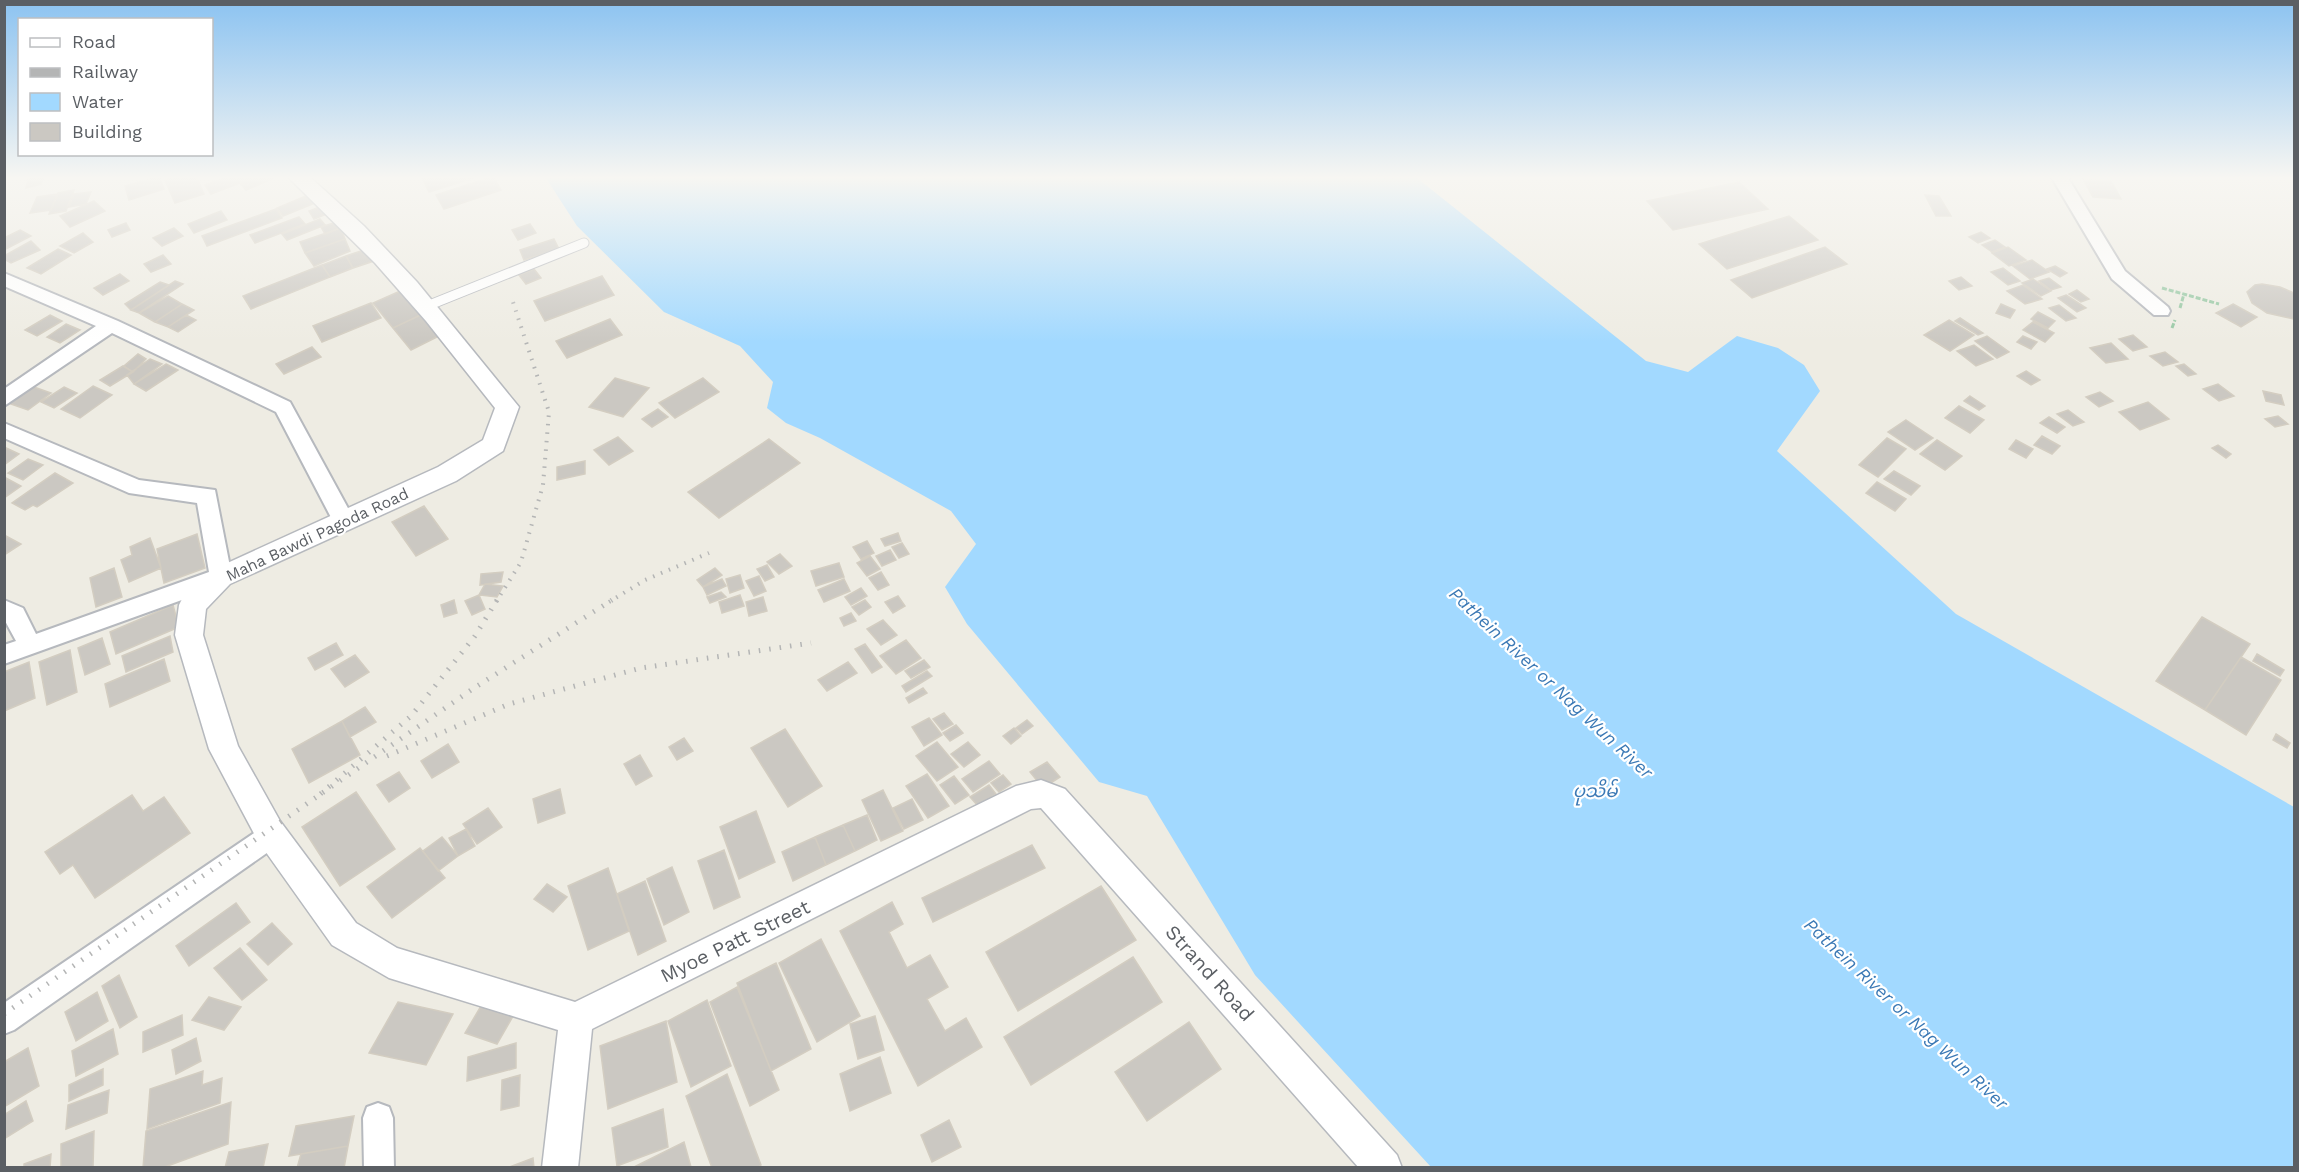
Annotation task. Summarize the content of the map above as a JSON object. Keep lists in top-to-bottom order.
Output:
{
  "streets": {
    "street": ["Maha Bawdi Pagoda Road", "Myoe Patt Street", "Strand Road"]
  },
  "crossings": [
    ["Maha Bawdi Pagoda Road", "Myoe Patt Street"],
    ["Myoe Patt Street", "Strand Road"]
  ],
  "water": ["Pathein River or Nag Wun River", "ပုသိမ်"],
  "legend": [
    "Road",
    "Railway",
    "Water",
    "Building"
  ]
}
